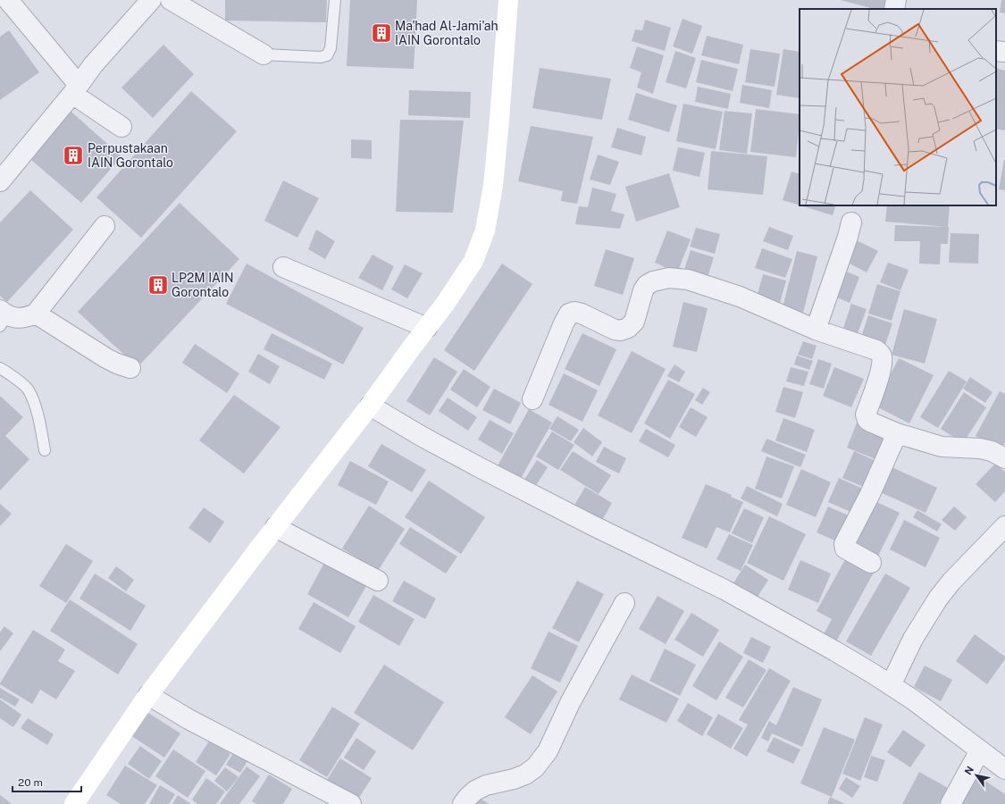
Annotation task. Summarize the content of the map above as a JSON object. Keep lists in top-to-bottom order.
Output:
{
  "places": {
    "building": ["Ma'had Al-Jami'ah IAIN Gorontalo", "Perpustakaan IAIN Gorontalo", "LP2M IAIN Gorontalo"]
  },
  "scale_bar": "20 m",
  "north": "top left"
}
